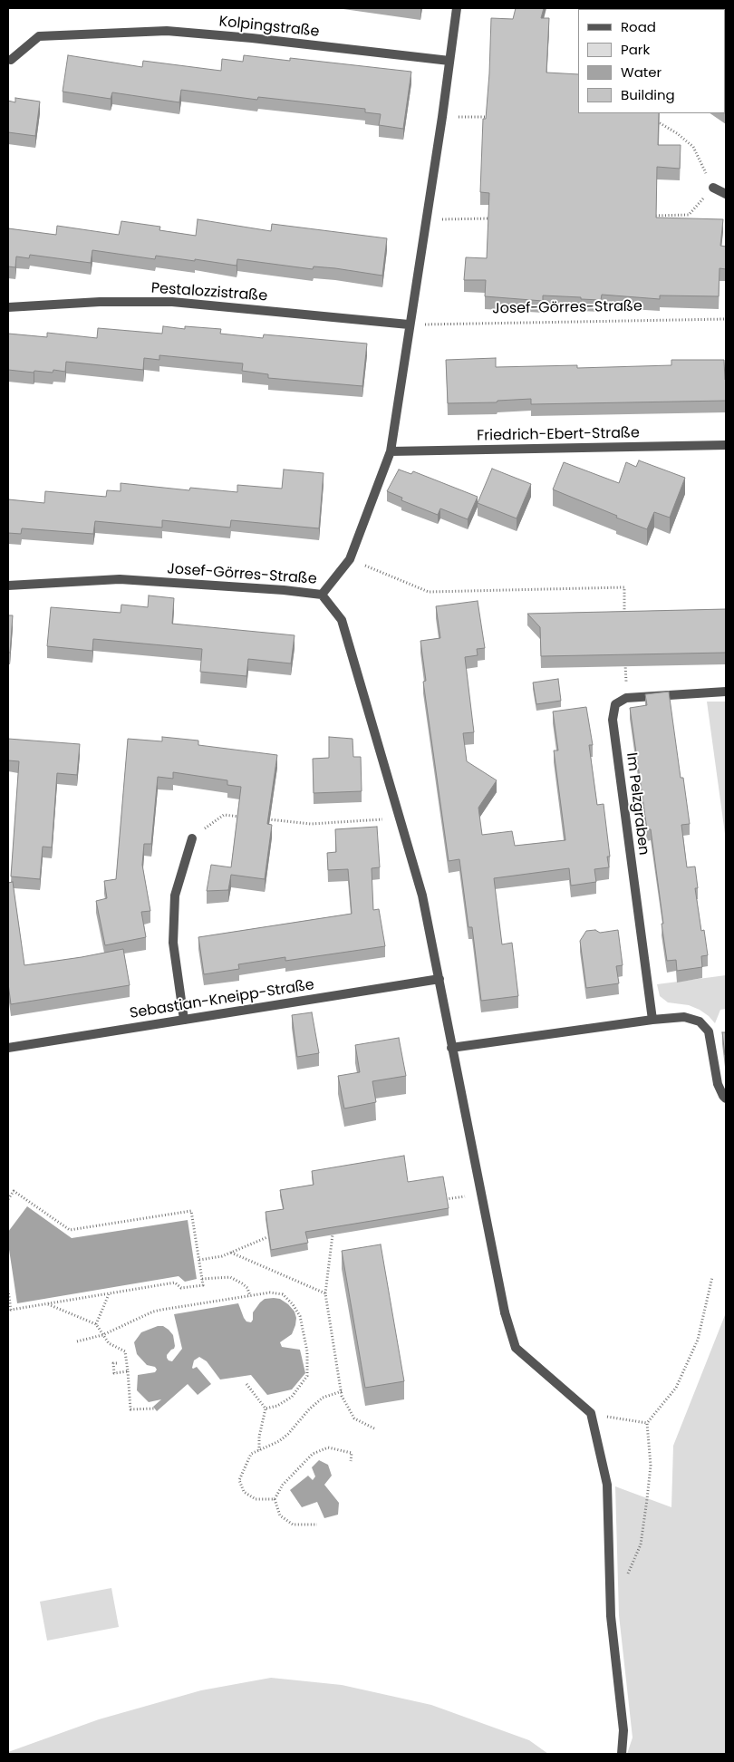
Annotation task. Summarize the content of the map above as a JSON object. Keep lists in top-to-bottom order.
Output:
{
  "streets": {
    "street": [
      "Kolpingstraße",
      "Pestalozzistraße",
      "Josef-Görres-Straße",
      "Friedrich-Ebert-Straße",
      "Im Pelzgraben",
      "Sebastian-Kneipp-Straße"
    ]
  },
  "crossings": [
    ["Kolpingstraße", "Josef-Görres-Straße"],
    ["Pestalozzistraße", "Josef-Görres-Straße"],
    ["Josef-Görres-Straße", "Friedrich-Ebert-Straße"]
  ],
  "legend": [
    "Road",
    "Park",
    "Water",
    "Building"
  ]
}
